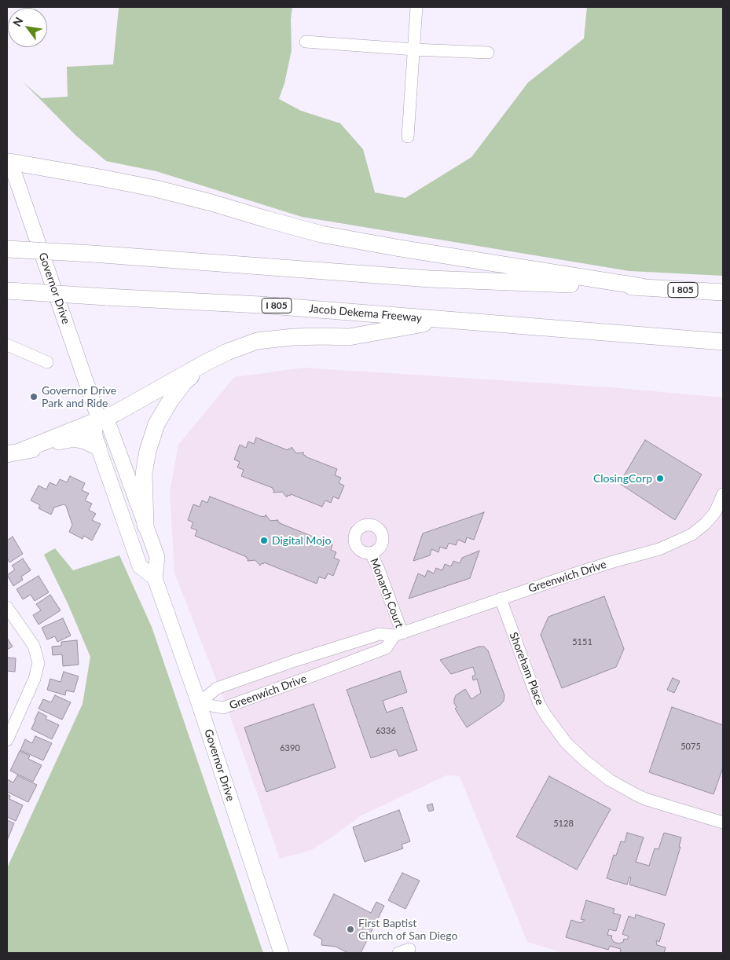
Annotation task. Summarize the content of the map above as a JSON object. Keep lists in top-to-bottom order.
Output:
{
  "streets": {
    "highway": ["I 805", "Jacob Dekema Freeway"],
    "main road": ["Governor Drive"],
    "street": ["Greenwich Drive", "Monarch Court", "Shoreham Place"]
  },
  "crossings": [
    ["Governor Drive", "Greenwich Drive"],
    ["Greenwich Drive", "Monarch Court"],
    ["Greenwich Drive", "Shoreham Place"]
  ],
  "places": [
    "Governor Drive Park and Ride",
    "ClosingCorp",
    "Digital Mojo",
    "First Baptist Church of San Diego"
  ],
  "house_numbers": [
    "5151",
    "6336",
    "5075",
    "6390",
    "5128"
  ],
  "north": "top left"
}
